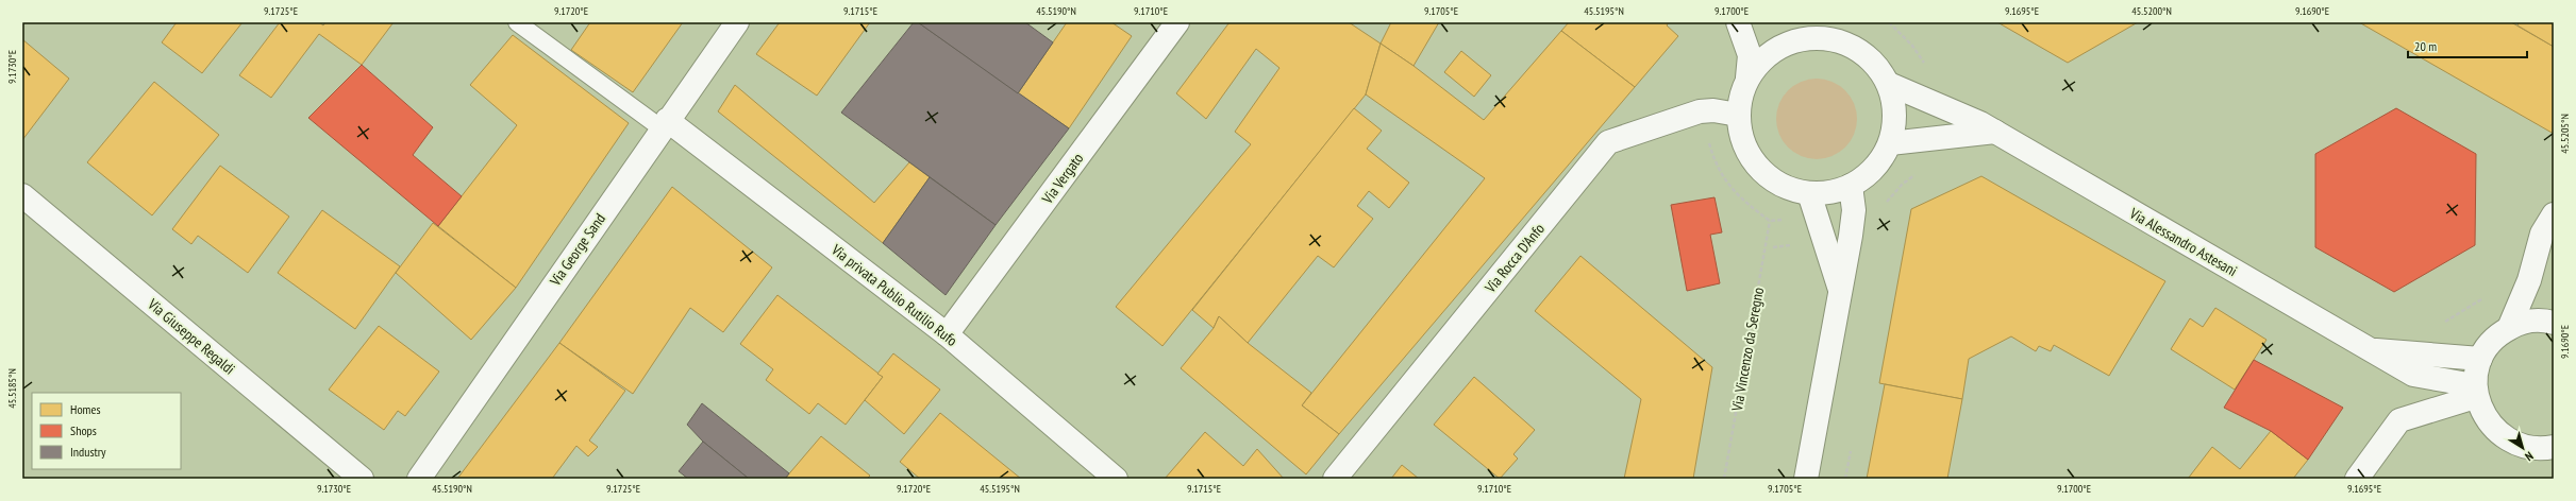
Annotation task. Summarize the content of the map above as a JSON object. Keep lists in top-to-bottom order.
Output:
{
  "streets": {
    "street": [
      "Via Vergato",
      "Via Alessandro Astesani",
      "Via George Sand",
      "Via Rocca D'Anfo",
      "Via privata Publio Rutilio Rufo",
      "Via Giuseppe Regaldi"
    ],
    "path": ["Via Vincenzo da Seregno"]
  },
  "crossings": [
    ["Via Vergato", "Via privata Publio Rutilio Rufo"],
    ["Via George Sand", "Via privata Publio Rutilio Rufo"]
  ],
  "legend": ["Homes", "Shops", "Industry"],
  "scale_bar": "20 m",
  "north": "bottom right",
  "coordinates": [
    "9.1725°E",
    "9.1720°E",
    "9.1715°E",
    "45.5190°N",
    "9.1710°E",
    "9.1705°E",
    "45.5195°N",
    "9.1700°E",
    "9.1695°E",
    "45.5200°N",
    "9.1690°E",
    "9.1730°E",
    "45.5205°N",
    "45.5185°N"
  ]
}
